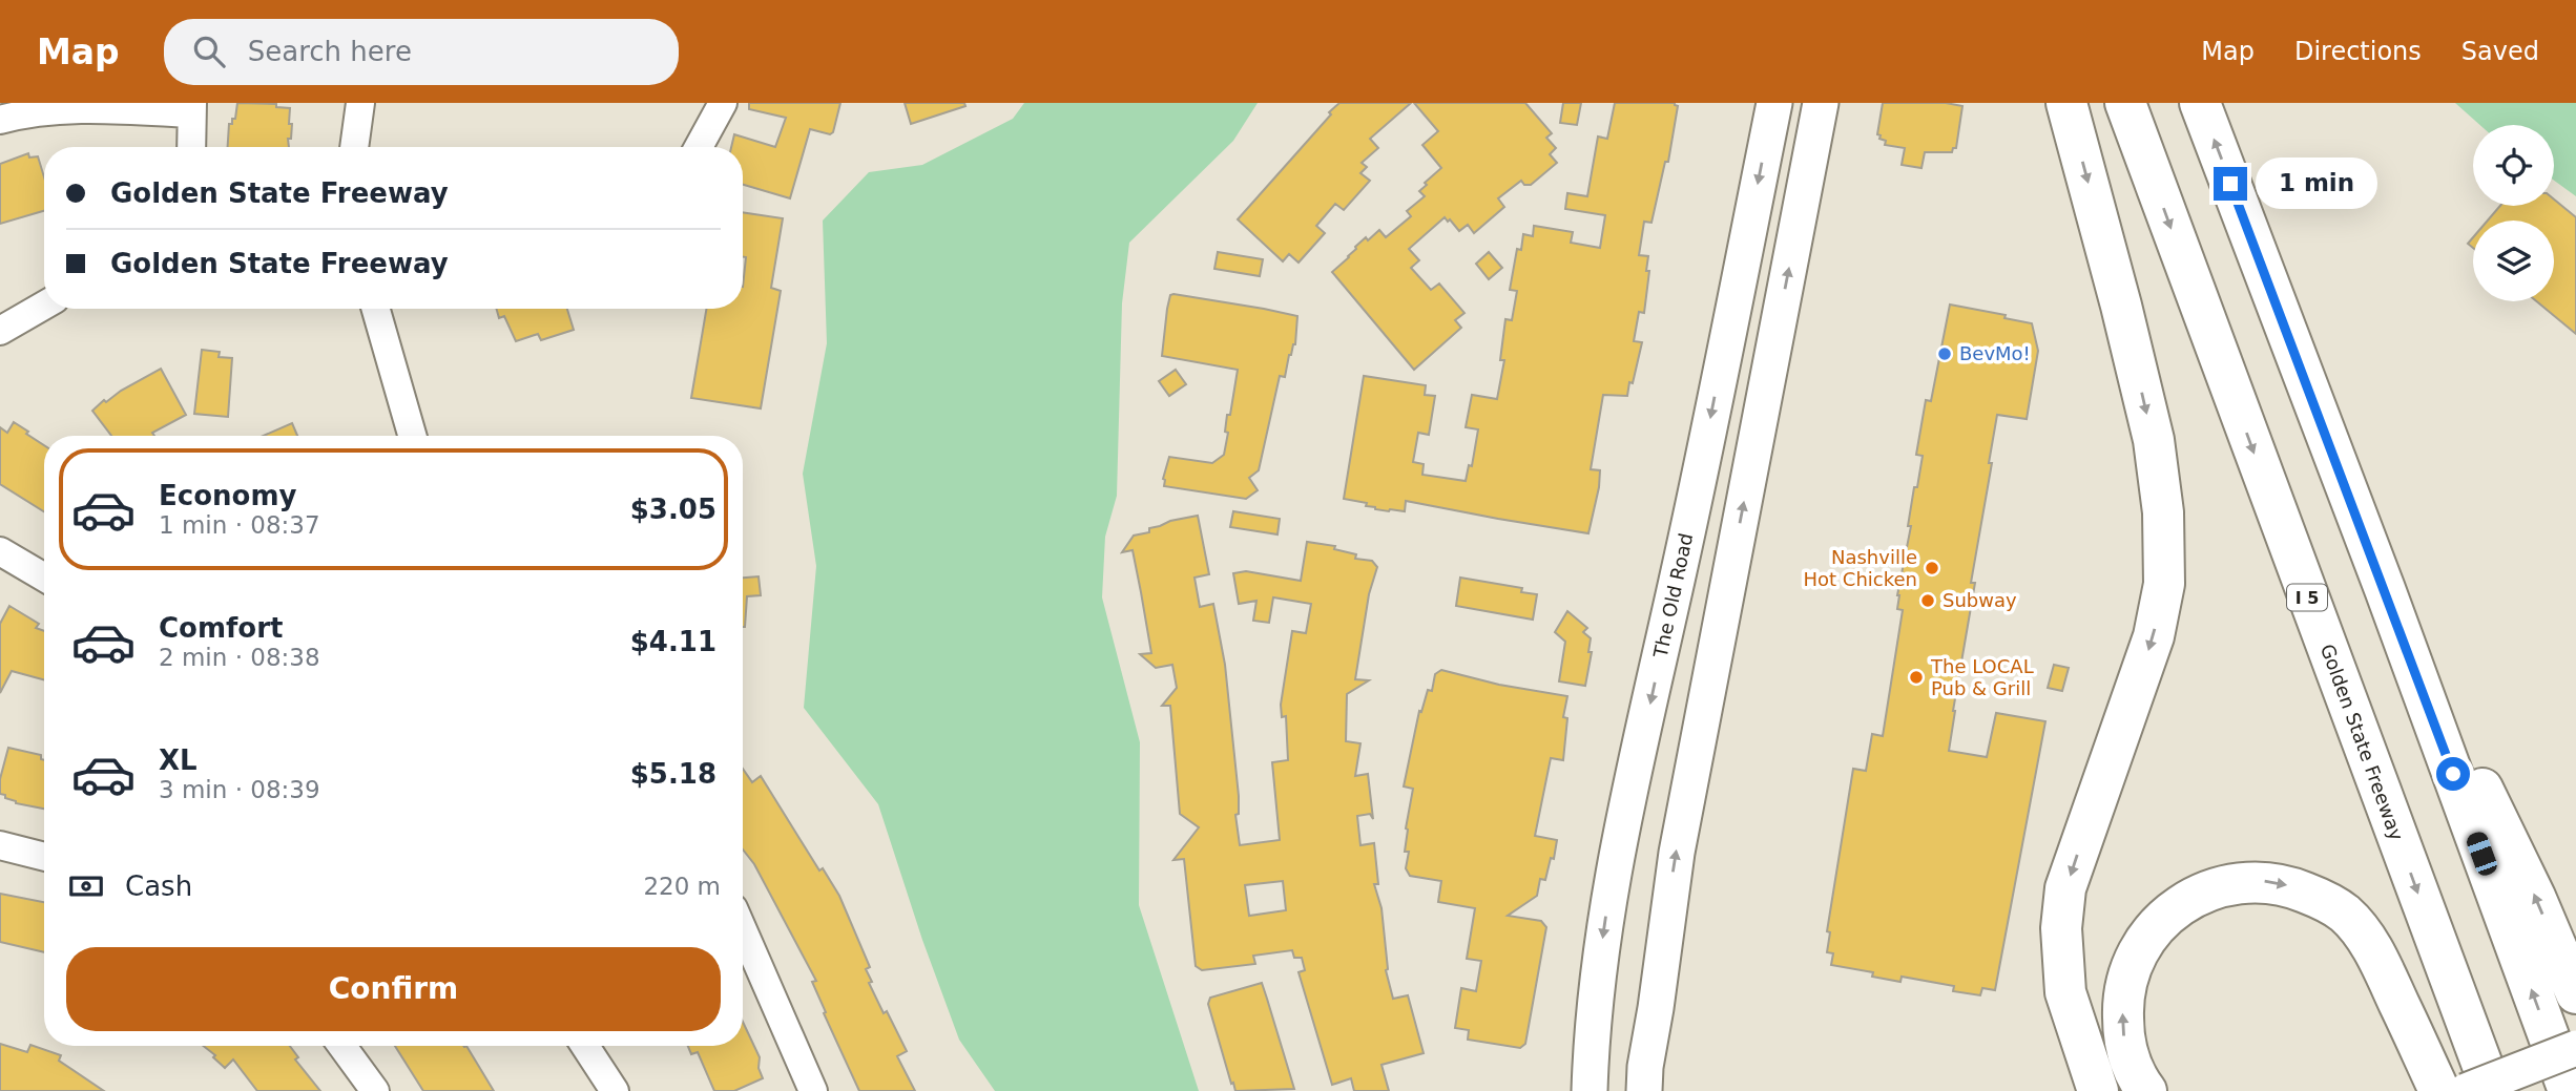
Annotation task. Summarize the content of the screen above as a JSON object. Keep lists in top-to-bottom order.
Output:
{
  "streets": {
    "highway": ["I 5", "Golden State Freeway"],
    "main road": ["The Old Road"]
  },
  "places": [
    "BevMo!",
    "Nashville Hot Chicken",
    "Subway",
    "The LOCAL Pub & Grill"
  ],
  "page": {
    "header": "Map",
    "search": "Search here",
    "nav": ["Map", "Directions", "Saved"],
    "banner": ["Golden State Freeway", "Golden State Freeway"],
    "bubble": "1 min",
    "list": [
      {
        "name": "Economy",
        "note": "1 min · 08:37",
        "value": "$3.05"
      },
      {
        "name": "Comfort",
        "note": "2 min · 08:38",
        "value": "$4.11"
      },
      {
        "name": "XL",
        "note": "3 min · 08:39",
        "value": "$5.18"
      }
    ],
    "pay": ["Cash", "220 m"],
    "buttons": "Confirm"
  }
}
